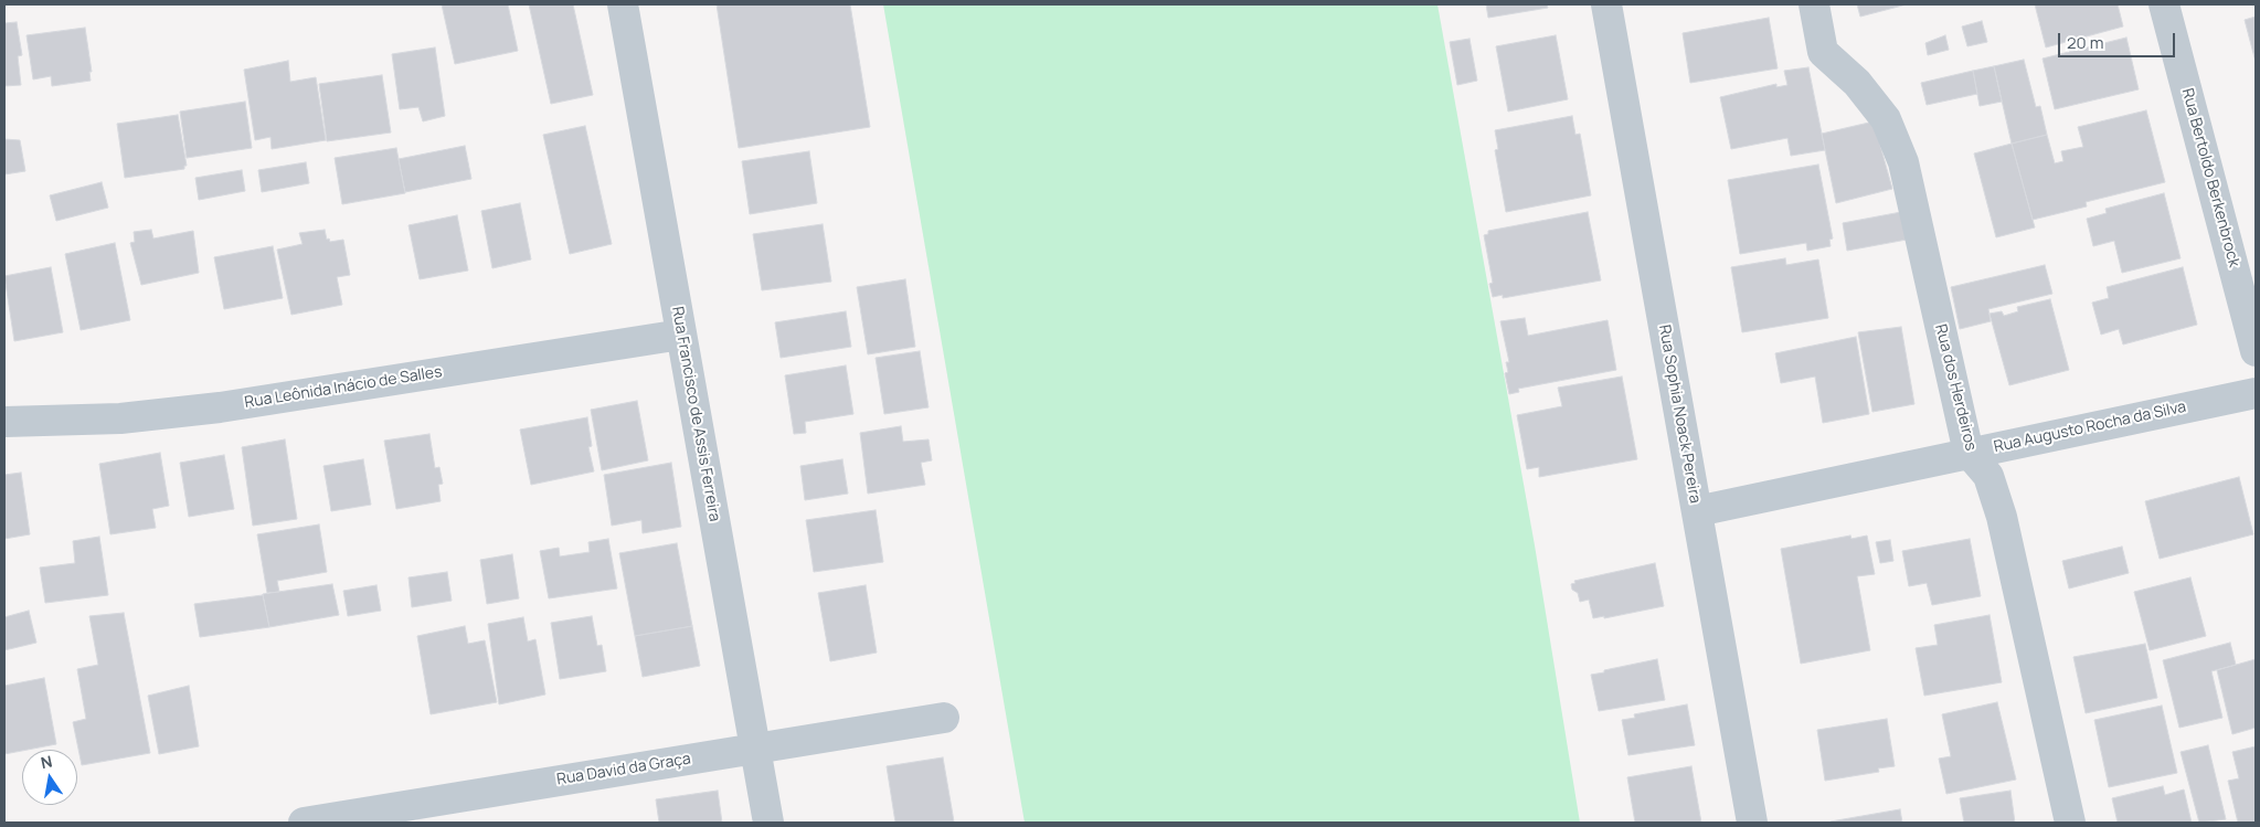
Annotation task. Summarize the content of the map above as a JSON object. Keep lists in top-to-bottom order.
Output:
{
  "streets": {
    "street": [
      "Rua Bertoldo Berkenbrock",
      "Rua Leônida Inácio de Salles",
      "Rua dos Herdeiros",
      "Rua Francisco de Assis Ferreira",
      "Rua Sophia Noack Pereira",
      "Rua Augusto Rocha da Silva",
      "Rua David da Graça"
    ]
  },
  "crossings": [
    ["Rua Leônida Inácio de Salles", "Rua Francisco de Assis Ferreira"],
    ["Rua dos Herdeiros", "Rua Augusto Rocha da Silva"],
    ["Rua Francisco de Assis Ferreira", "Rua David da Graça"],
    ["Rua Sophia Noack Pereira", "Rua Augusto Rocha da Silva"]
  ],
  "scale_bar": "20 m",
  "north": "top"
}
